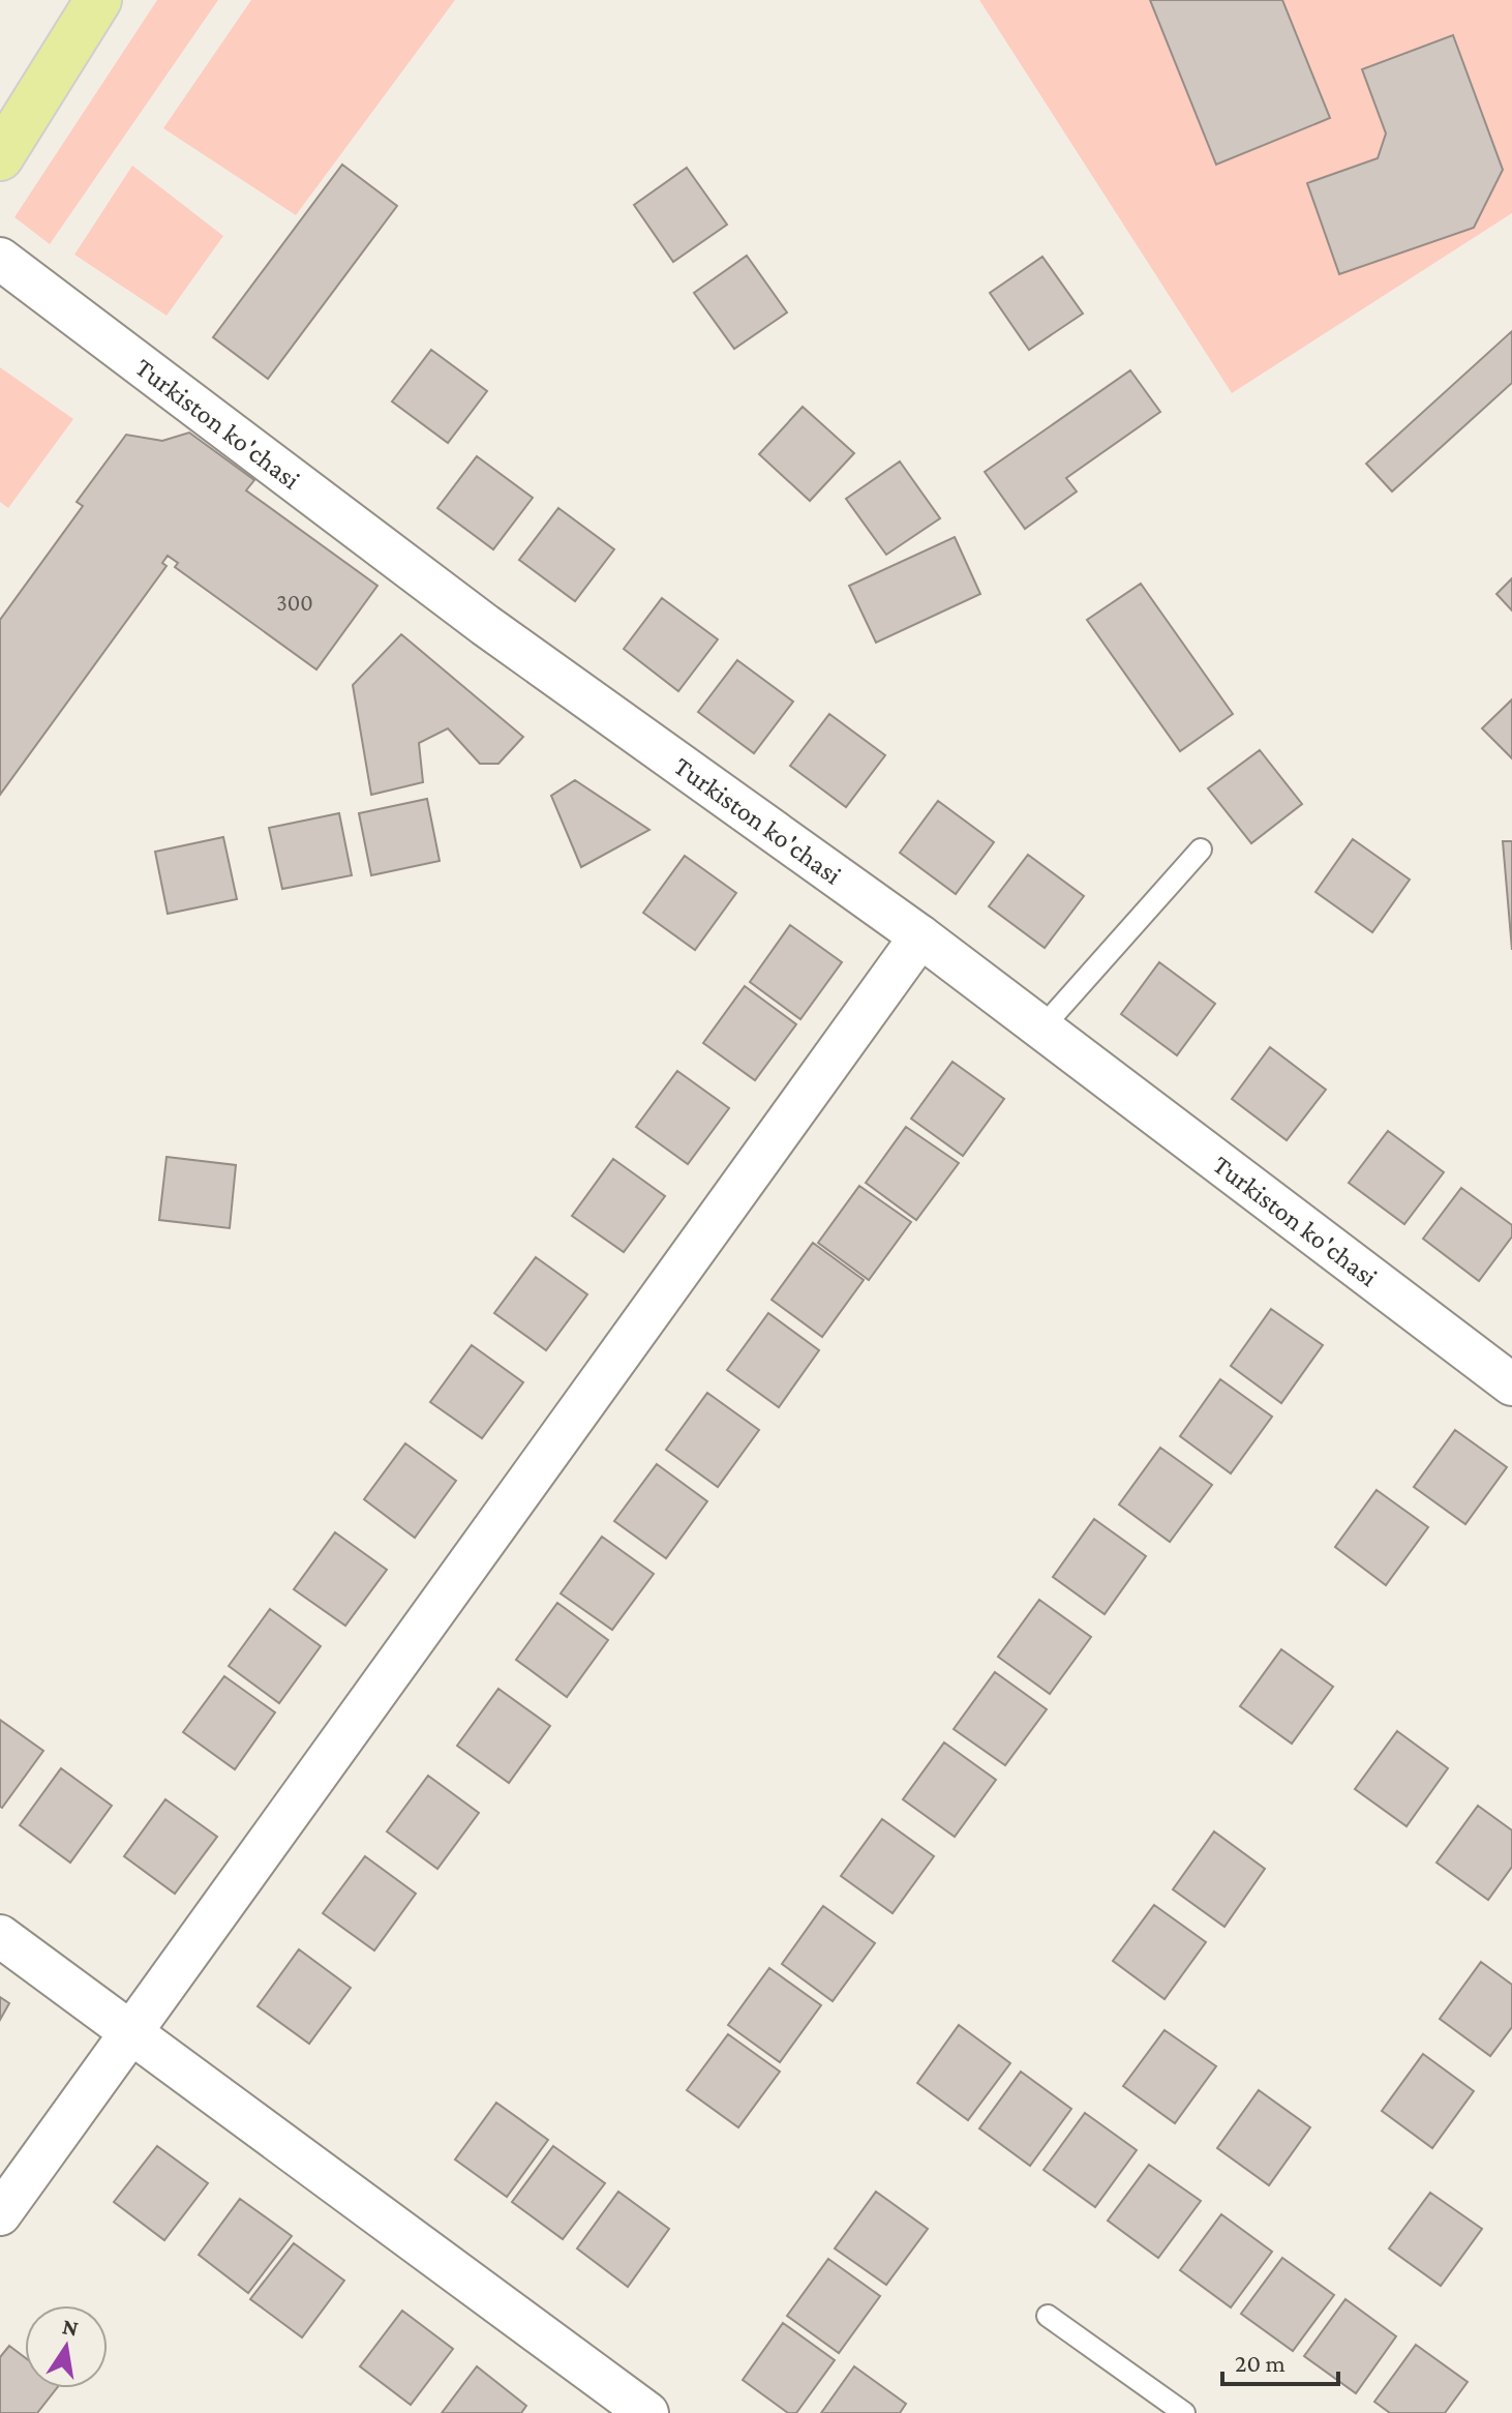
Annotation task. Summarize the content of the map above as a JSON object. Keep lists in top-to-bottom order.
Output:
{
  "streets": {
    "street": ["Turkiston ko'chasi"]
  },
  "house_numbers": ["300"],
  "scale_bar": "20 m",
  "north": "top"
}
